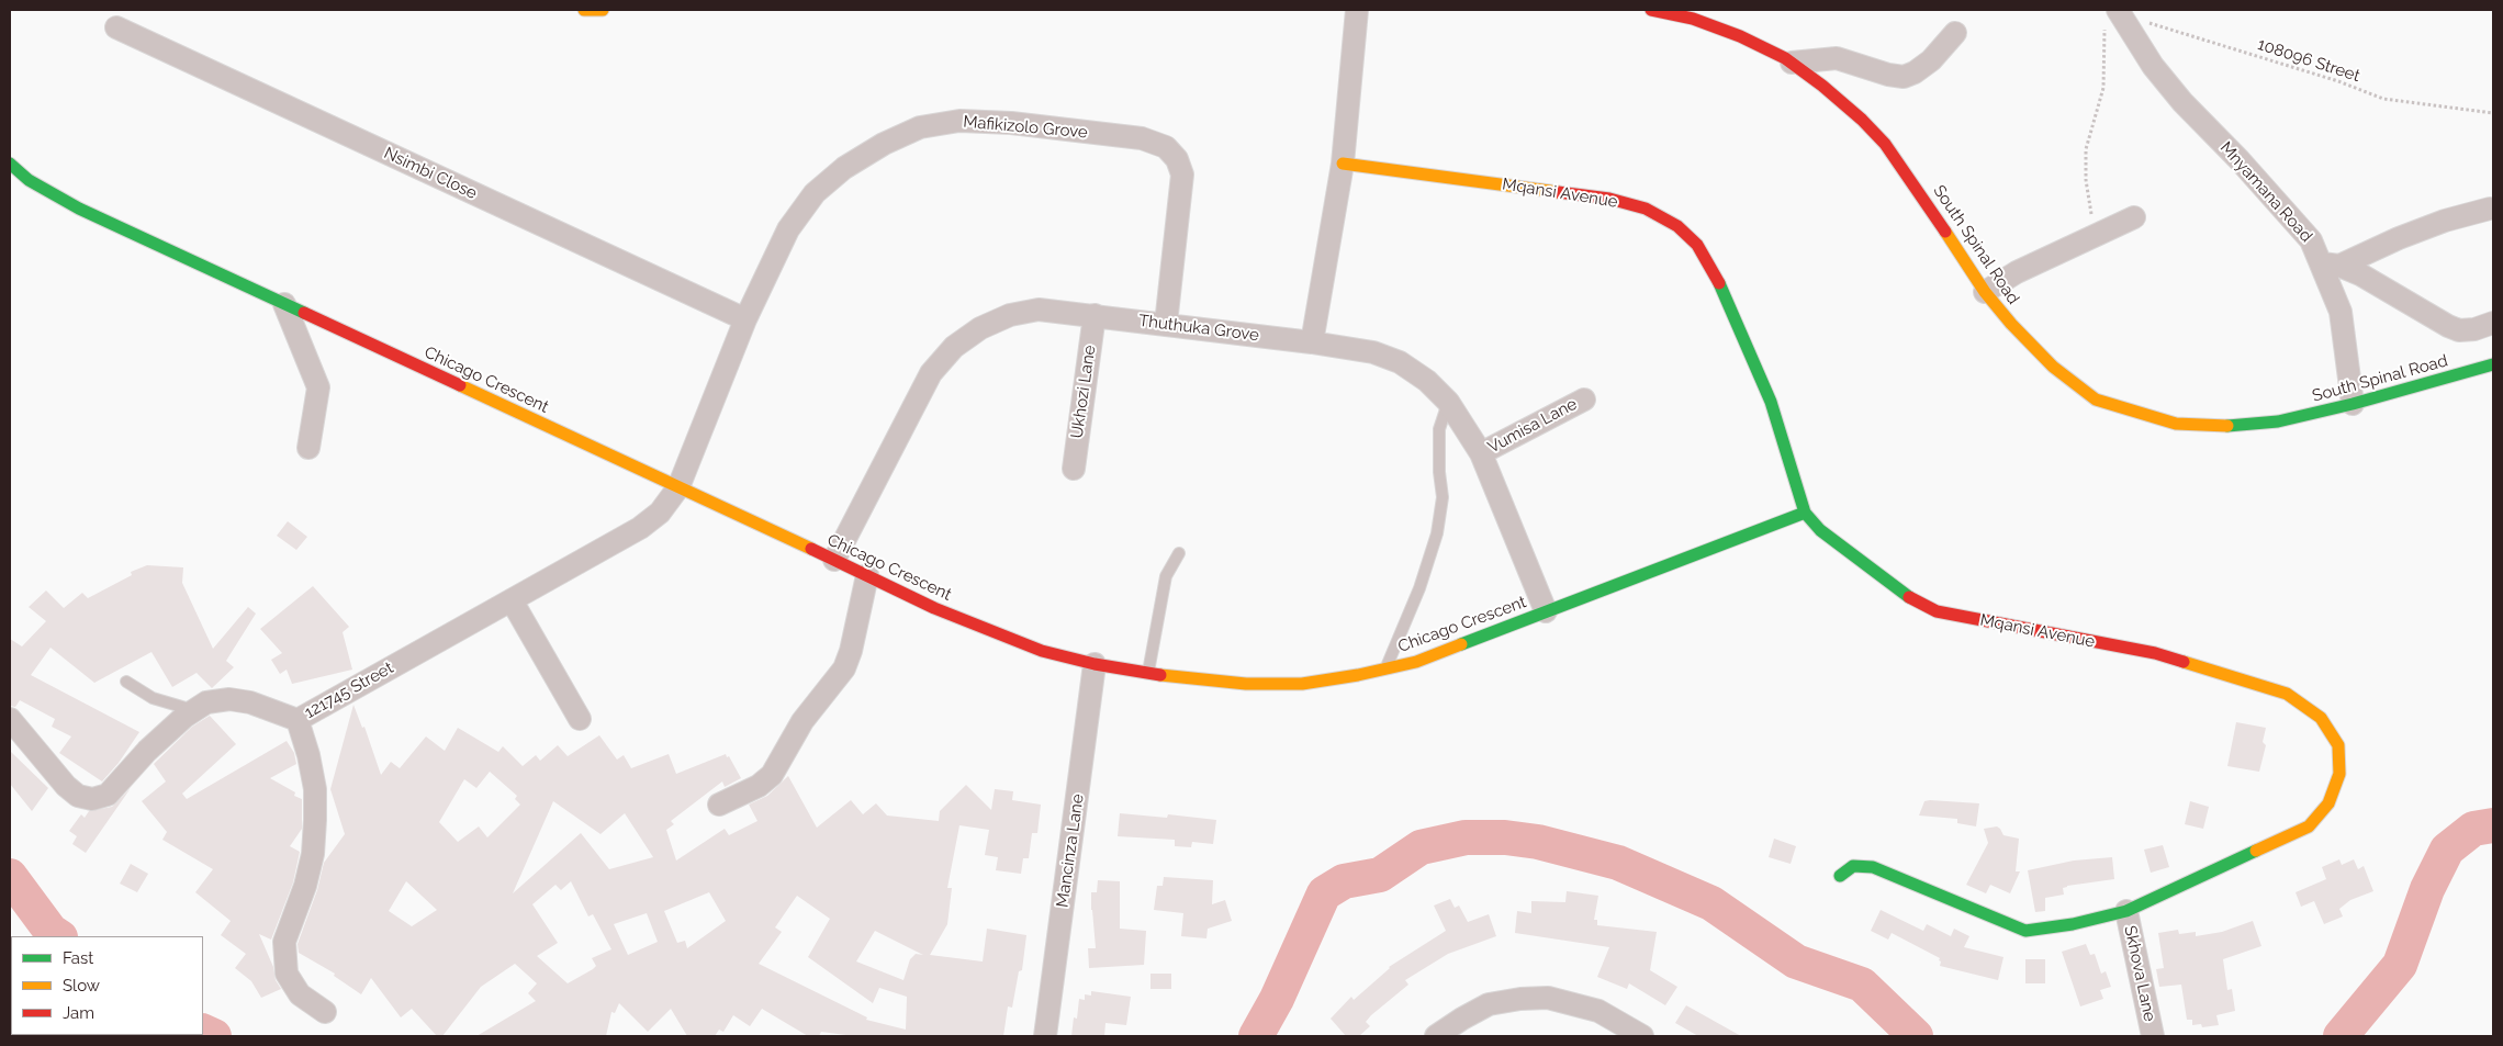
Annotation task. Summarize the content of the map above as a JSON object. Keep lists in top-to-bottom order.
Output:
{
  "streets": {
    "street": [
      "Mafikizolo Grove",
      "Nsimbi Close",
      "Mnyamana Road",
      "Mqansi Avenue",
      "South Spinal Road",
      "Thuthuka Grove",
      "Chicago Crescent",
      "Ukhozi Lane",
      "Vumisa Lane",
      "121745 Street",
      "Mancinza Lane",
      "Skhova Lane"
    ],
    "path": ["108096 Street"]
  },
  "crossings": [
    ["108096 Street", "Mnyamana Road"],
    ["Mafikizolo Grove", "Nsimbi Close"],
    ["Mafikizolo Grove", "Thuthuka Grove"],
    ["Mafikizolo Grove", "Chicago Crescent"],
    ["Mafikizolo Grove", "121745 Street"],
    ["Mnyamana Road", "South Spinal Road"],
    ["Mqansi Avenue", "Chicago Crescent"],
    ["Mqansi Avenue", "Skhova Lane"],
    ["Thuthuka Grove", "Chicago Crescent"],
    ["Thuthuka Grove", "Ukhozi Lane"],
    ["Thuthuka Grove", "Vumisa Lane"],
    ["Chicago Crescent", "121745 Street"],
    ["Chicago Crescent", "Mancinza Lane"]
  ],
  "legend": ["Fast", "Slow", "Jam"]
}
